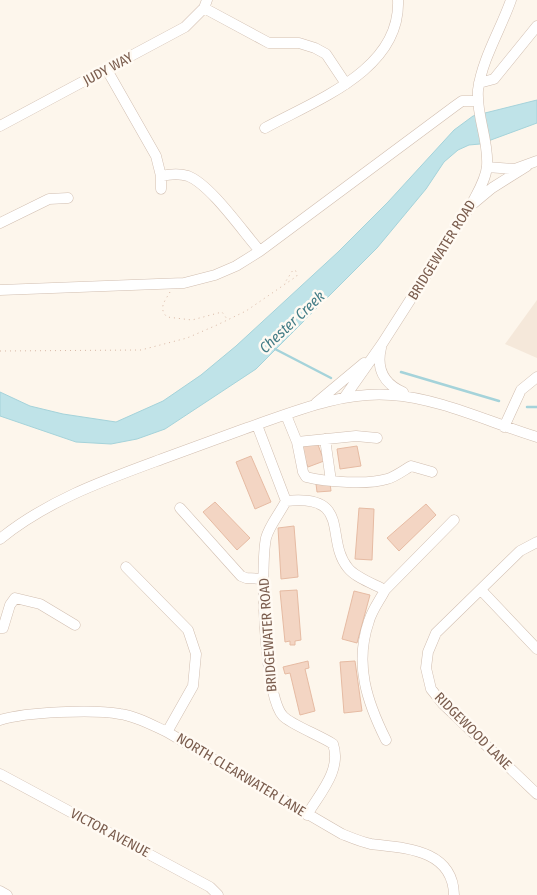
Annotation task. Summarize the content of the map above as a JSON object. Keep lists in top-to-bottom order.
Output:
{
  "streets": {
    "street": [
      "JUDY WAY",
      "BRIDGEWATER ROAD",
      "RIDGEWOOD LANE",
      "NORTH CLEARWATER LANE",
      "VICTOR AVENUE"
    ]
  },
  "crossings": [
    ["BRIDGEWATER ROAD", "NORTH CLEARWATER LANE"]
  ],
  "water": ["Chester Creek"]
}
